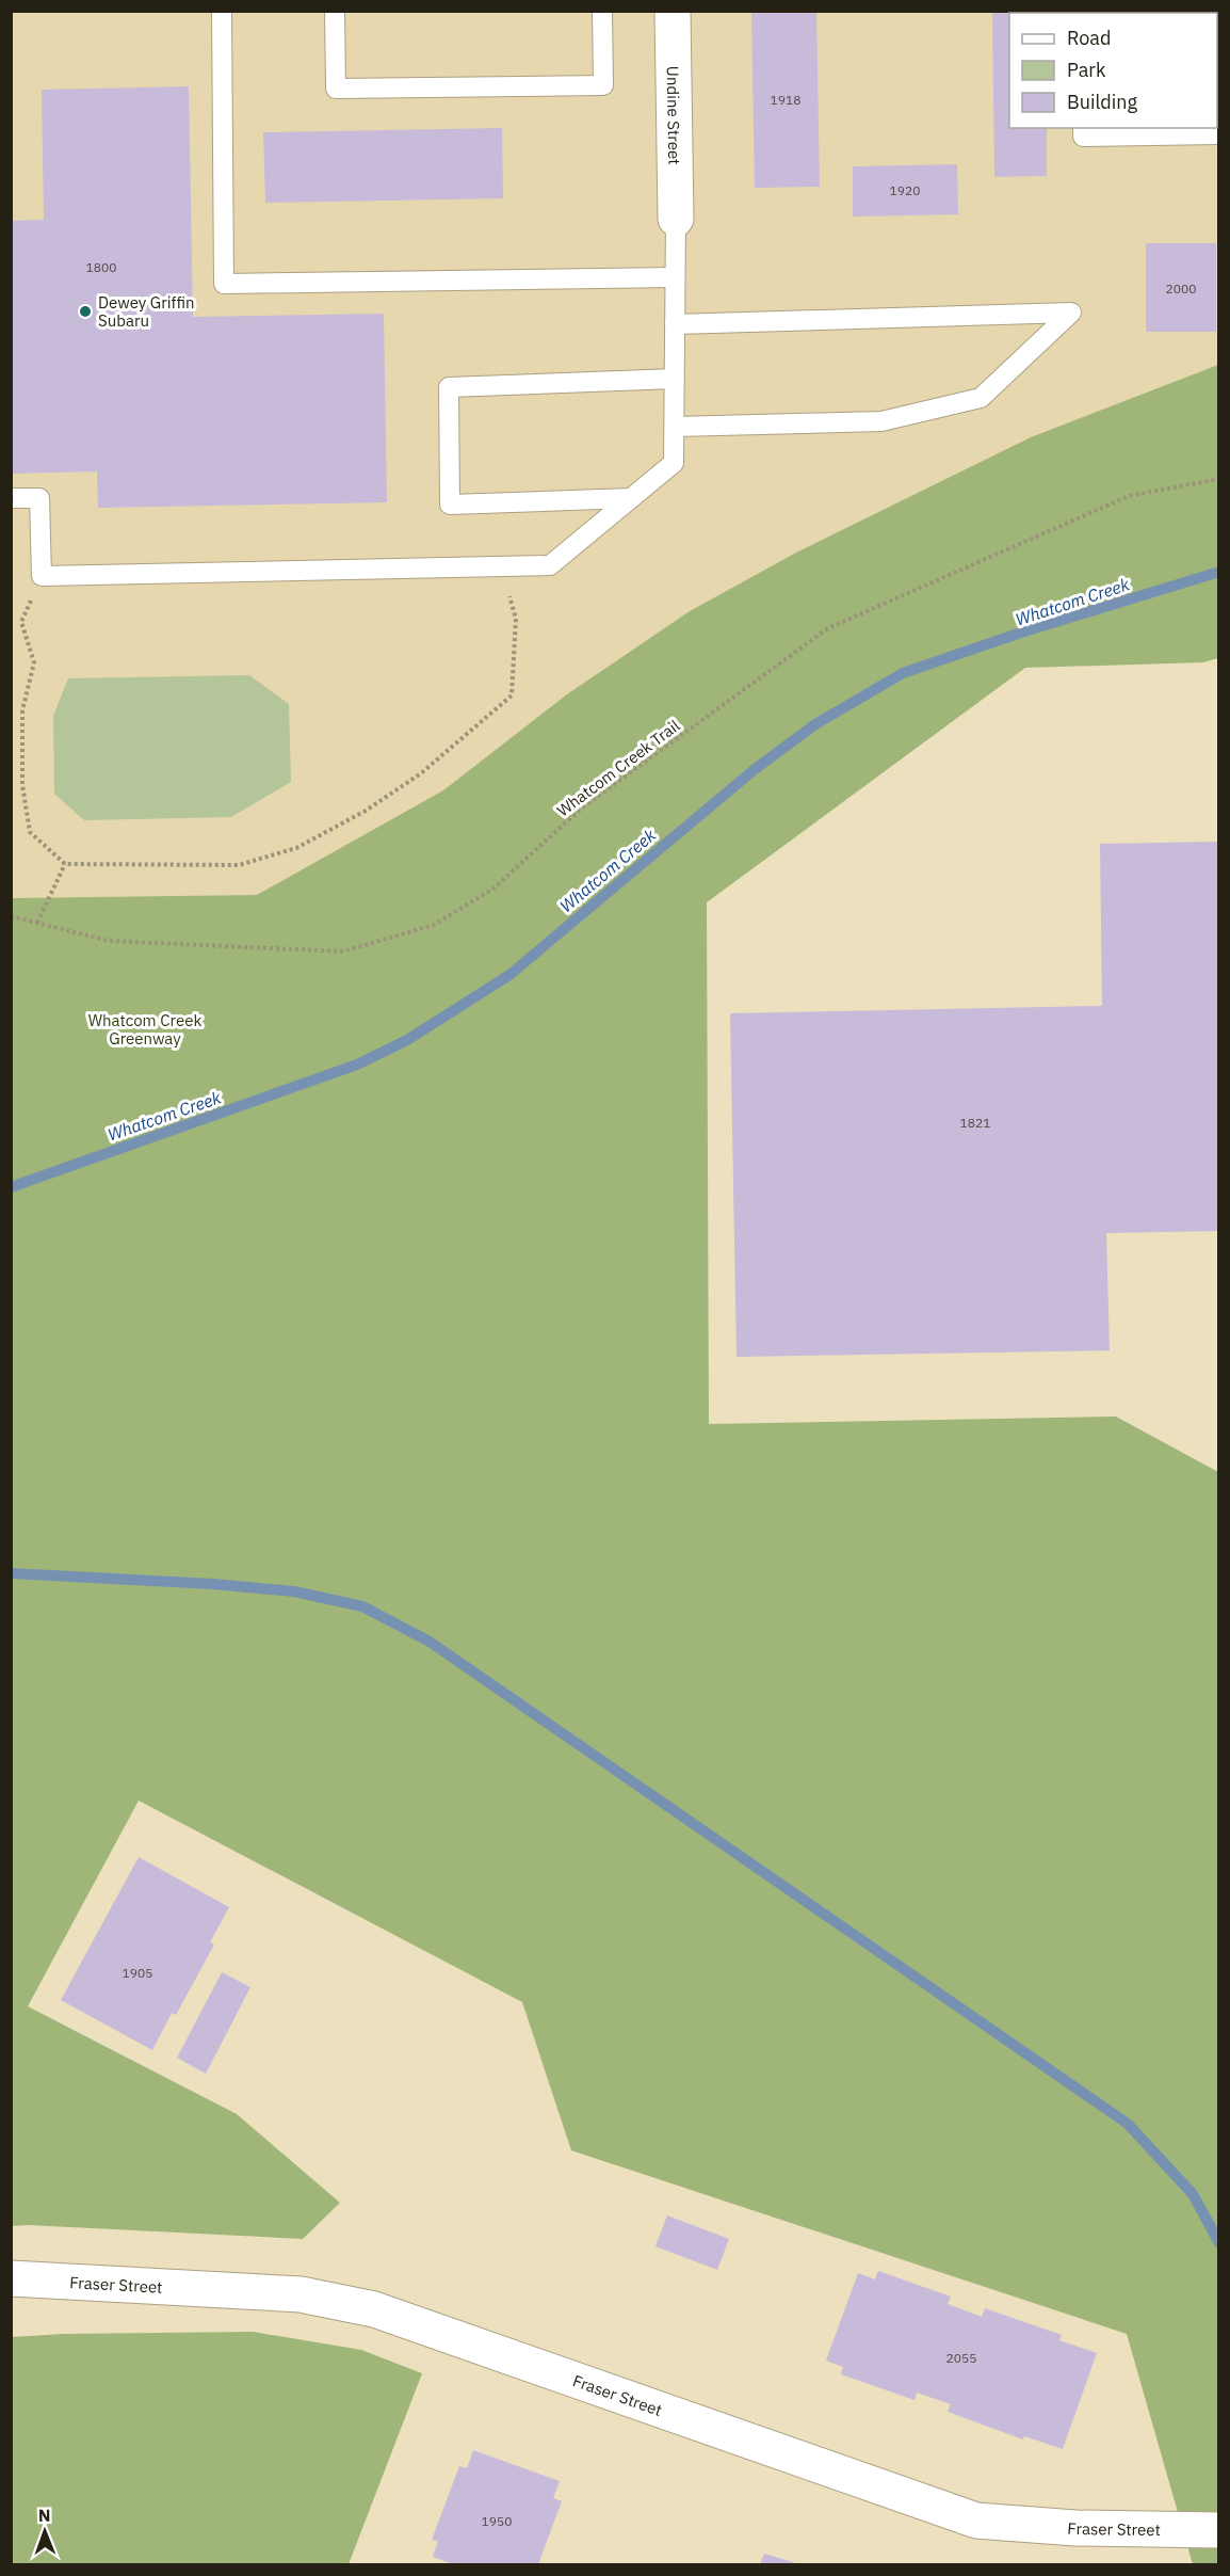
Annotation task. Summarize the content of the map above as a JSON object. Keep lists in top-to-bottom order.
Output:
{
  "streets": {
    "street": ["Undine Street", "Fraser Street"],
    "path": ["Whatcom Creek Trail"]
  },
  "water": ["Whatcom Creek"],
  "parks": ["Whatcom Creek Greenway"],
  "places": ["Dewey Griffin Subaru"],
  "house_numbers": [
    "1918",
    "1920",
    "1800",
    "2000",
    "1821",
    "1905",
    "2055",
    "1950"
  ],
  "legend": ["Road", "Park", "Building"],
  "north": "top"
}
